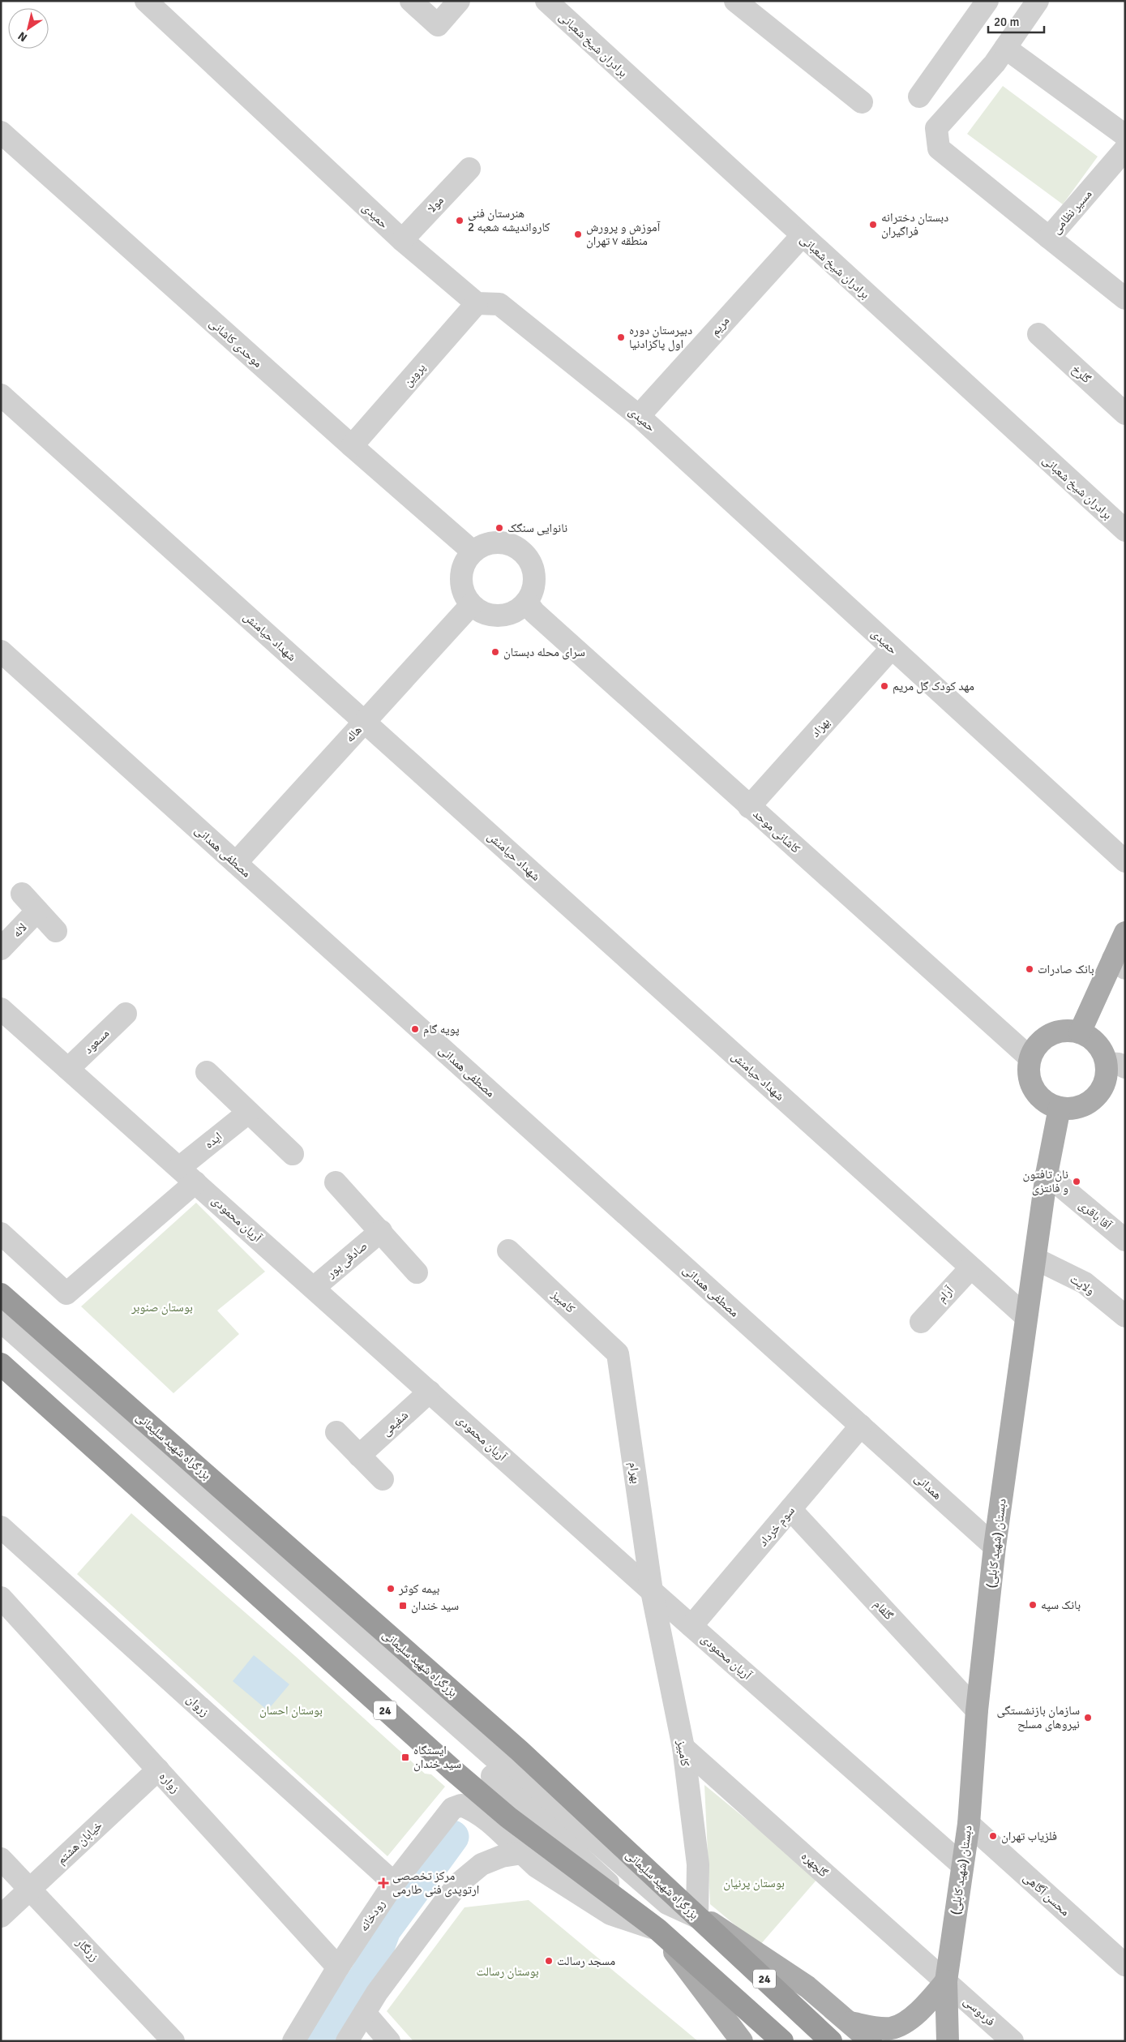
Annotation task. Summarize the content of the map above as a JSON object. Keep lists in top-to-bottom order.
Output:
{
  "streets": {
    "highway": ["بزرگراه شهید سلیمانی", "24"],
    "main road": ["دبستان (شهید کابلی)"],
    "street": [
      "برادران شیخ شعبانی",
      "مولا",
      "مسیر نظامی",
      "حمیدی",
      "مریم",
      "موحدی کاشانی",
      "گلرخ",
      "پروین",
      "شهداد حیامنش",
      "بهزاد",
      "هاله",
      "کاشانی موحد",
      "مصطفی همدانی",
      "لاله",
      "مسعود",
      "ایده",
      "آقا باقری",
      "آریان محمودی",
      "صادقی پور",
      "ولایت",
      "آرام",
      "کامبیز",
      "شفیعی",
      "بهرام",
      "همدانی",
      "سوم خرداد",
      "گلفام",
      "زروان",
      "زواره",
      "خیابان هشتم",
      "گلچهره",
      "محسن آگاهی",
      "رودخانه",
      "زرنگار",
      "فردوسی"
    ]
  },
  "crossings": [
    ["برادران شیخ شعبانی", "مریم"],
    ["مولا", "حمیدی"],
    ["حمیدی", "مریم"],
    ["حمیدی", "پروین"],
    ["حمیدی", "بهزاد"],
    ["موحدی کاشانی", "پروین"],
    ["موحدی کاشانی", "هاله"],
    ["موحدی کاشانی", "کاشانی موحد"],
    ["شهداد حیامنش", "هاله"],
    ["شهداد حیامنش", "آرام"],
    ["شهداد حیامنش", "دبستان (شهید کابلی)"],
    ["بهزاد", "کاشانی موحد"],
    ["هاله", "کاشانی موحد"],
    ["هاله", "مصطفی همدانی"],
    ["کاشانی موحد", "دبستان (شهید کابلی)"],
    ["مصطفی همدانی", "همدانی"],
    ["مصطفی همدانی", "سوم خرداد"],
    ["مسعود", "آریان محمودی"],
    ["ایده", "آریان محمودی"],
    ["آقا باقری", "دبستان (شهید کابلی)"],
    ["آریان محمودی", "صادقی پور"],
    ["آریان محمودی", "کامبیز"],
    ["آریان محمودی", "شفیعی"],
    ["آریان محمودی", "بهرام"],
    ["آریان محمودی", "سوم خرداد"],
    ["آریان محمودی", "دبستان (شهید کابلی)"],
    ["ولایت", "دبستان (شهید کابلی)"],
    ["کامبیز", "بزرگراه شهید سلیمانی"],
    ["کامبیز", "بهرام"],
    ["کامبیز", "گلچهره"],
    ["همدانی", "سوم خرداد"],
    ["همدانی", "دبستان (شهید کابلی)"],
    ["سوم خرداد", "گلفام"],
    ["دبستان (شهید کابلی)", "گلفام"],
    ["دبستان (شهید کابلی)", "گلچهره"],
    ["دبستان (شهید کابلی)", "محسن آگاهی"],
    ["دبستان (شهید کابلی)", "فردوسی"],
    ["زروان", "رودخانه"],
    ["24", "رودخانه"],
    ["زواره", "خیابان هشتم"],
    ["زواره", "رودخانه"],
    ["خیابان هشتم", "زرنگار"],
    ["گلچهره", "فردوسی"]
  ],
  "parks": [
    "بوستان صنوبر",
    "بوستان احسان",
    "بوستان پرنیان",
    "بوستان رسالت"
  ],
  "places": {
    "other": [
      "هنرستان فنی کارواندیشه شعبه 2",
      "دبستان دخترانه فراگیران",
      "آموزش و پرورش منطقه ۷ تهران",
      "دبیرستان دوره اول پاکزادنیا",
      "نانوایی سنگک",
      "سرای محله دبستان",
      "مهد کودک گل مریم",
      "بانک صادرات",
      "پویه گام",
      "نان تافتون و فانتزی",
      "بیمه کوثر",
      "بانک سپه",
      "سازمان بازنشستگی نیروهای مسلح",
      "فلزیاب تهران",
      "مسجد رسالت"
    ],
    "transit": ["سید خندان", "ایستگاه سید خندان"],
    "health": ["مرکز تخصصی ارتوپدی فنی طارمی"]
  },
  "scale_bar": "20 m",
  "north": "bottom left"
}
